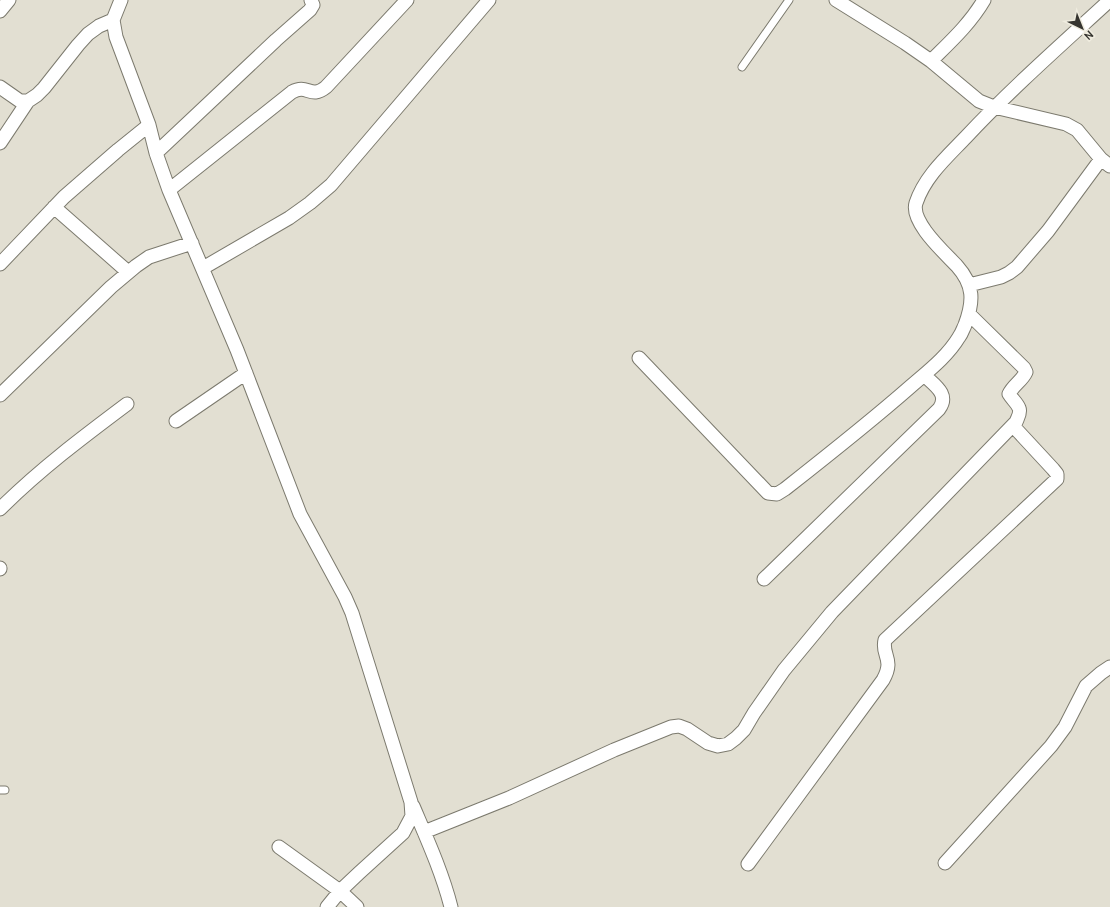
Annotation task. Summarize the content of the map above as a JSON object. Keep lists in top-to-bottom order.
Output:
{
  "north": "bottom right"
}
